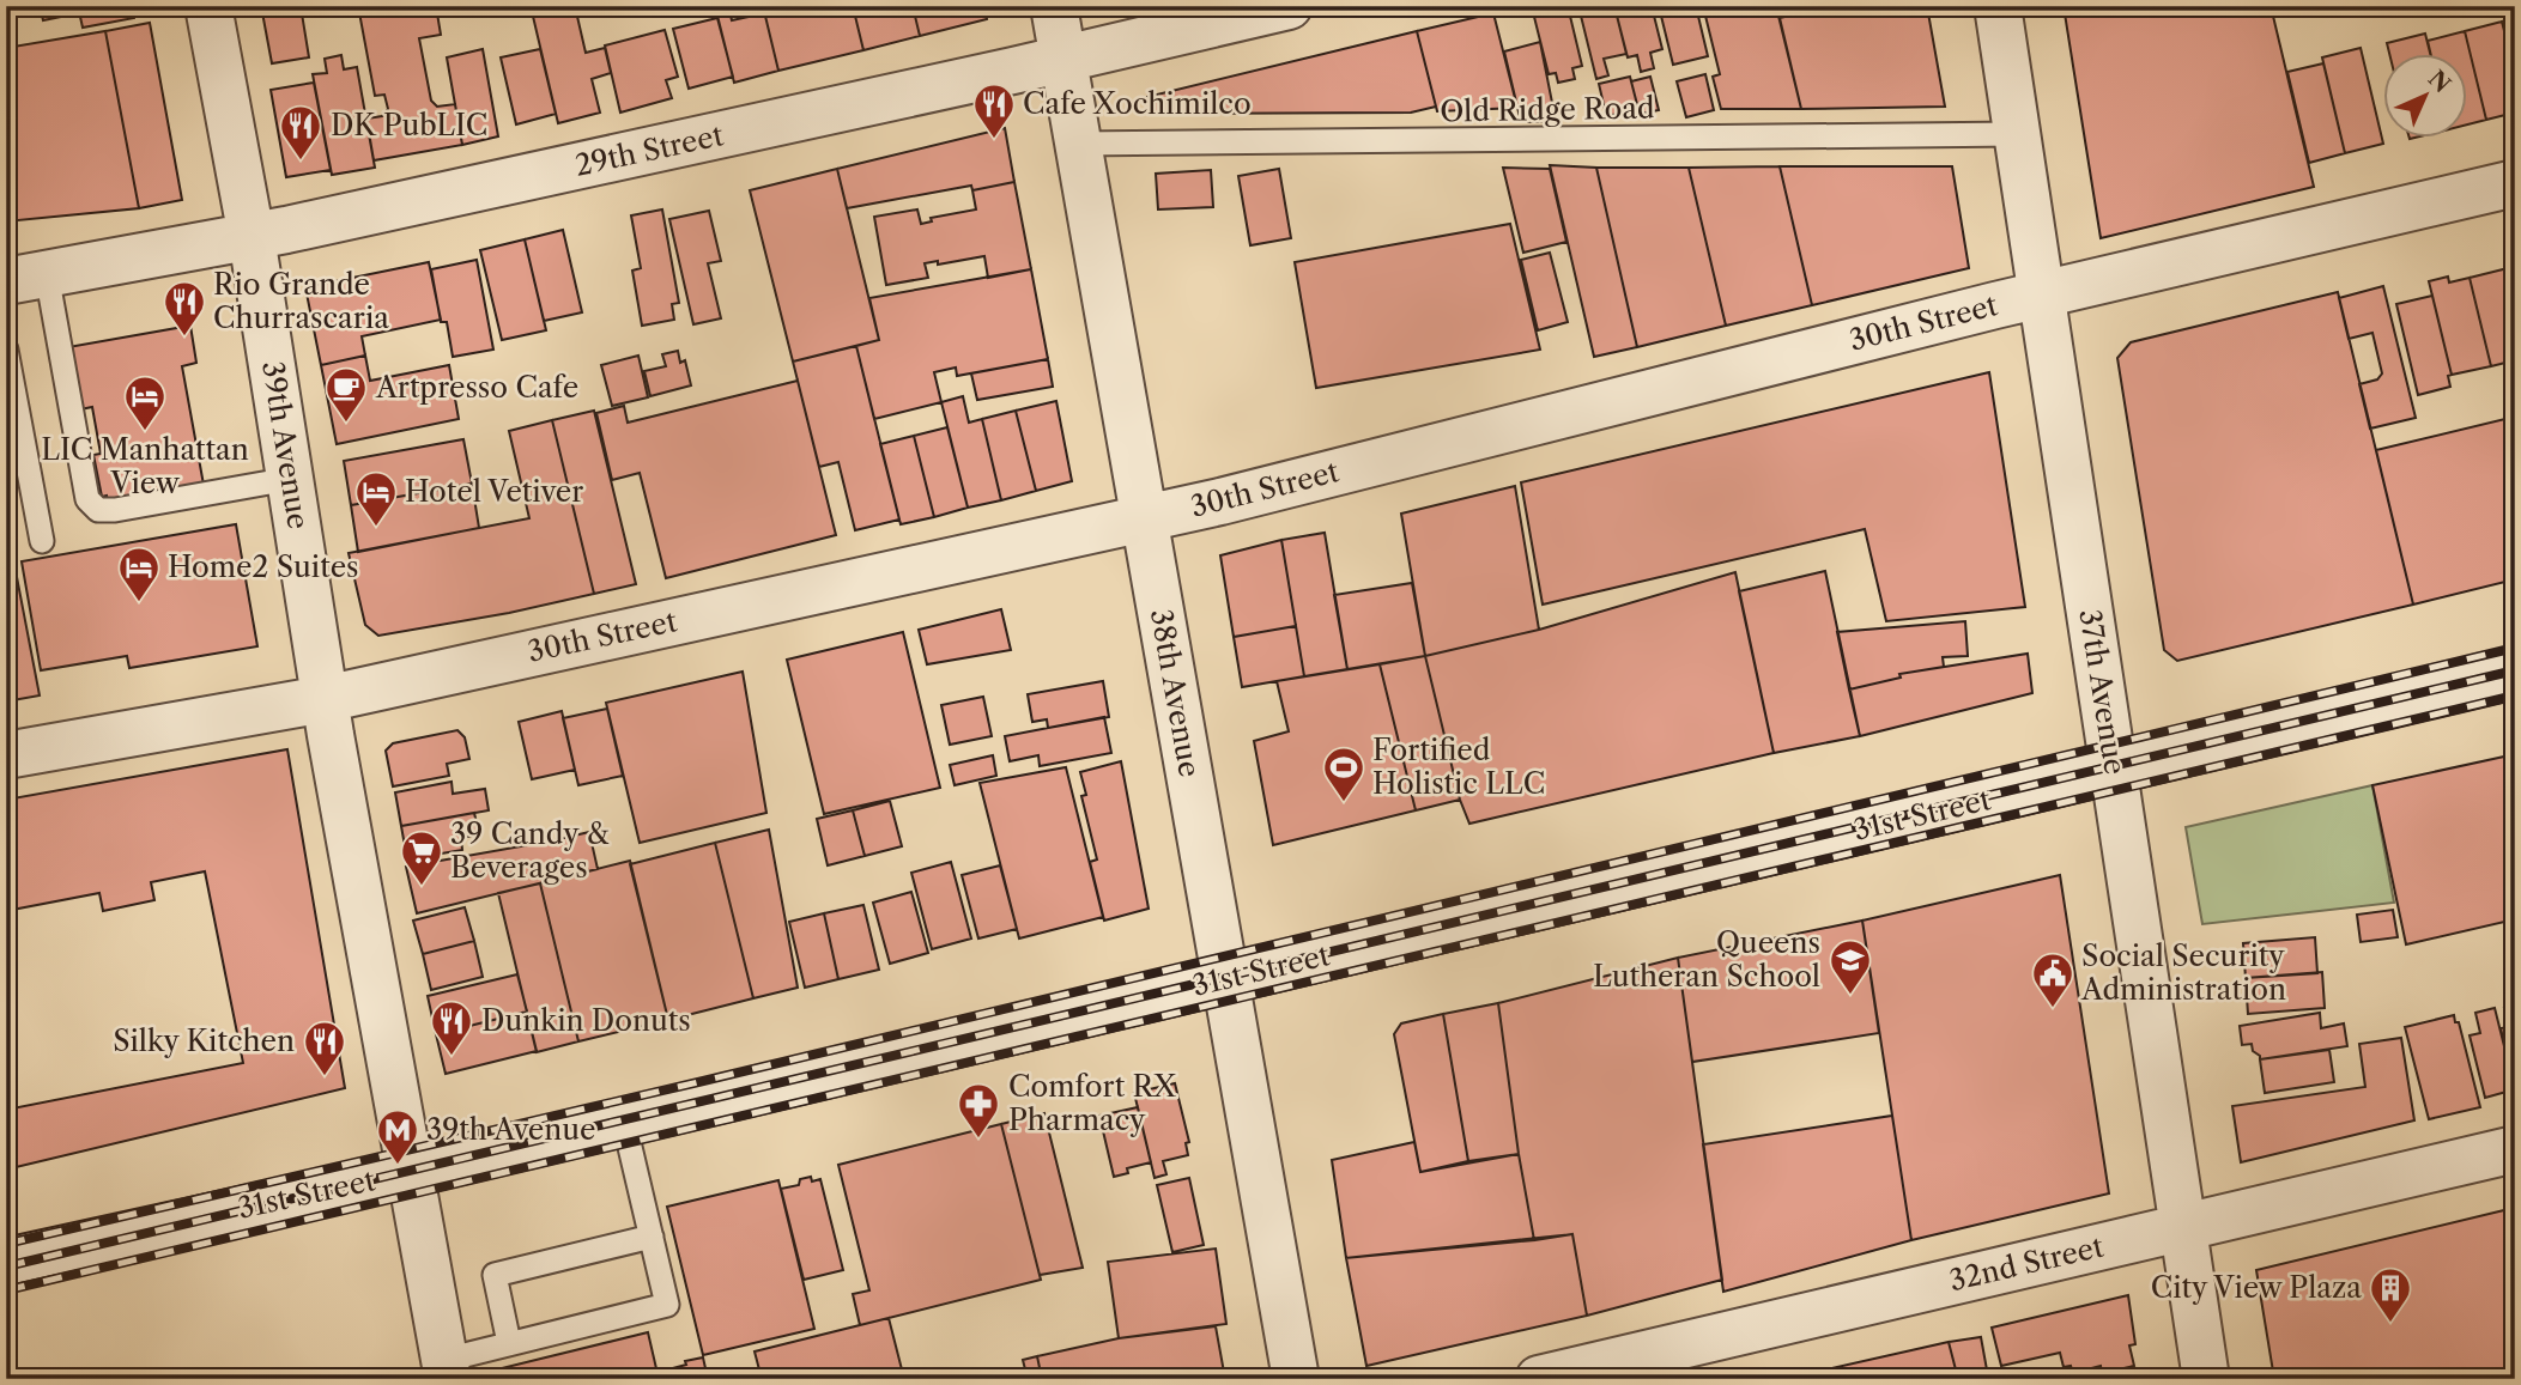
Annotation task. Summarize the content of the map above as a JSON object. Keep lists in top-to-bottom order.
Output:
{
  "streets": {
    "street": [
      "29th Street",
      "30th Street",
      "39th Avenue",
      "37th Avenue",
      "38th Avenue",
      "31st Street",
      "32nd Street"
    ],
    "lane": ["Old Ridge Road"]
  },
  "crossings": [
    ["Old Ridge Road", "37th Avenue"],
    ["Old Ridge Road", "38th Avenue"],
    ["29th Street", "39th Avenue"],
    ["29th Street", "38th Avenue"],
    ["30th Street", "39th Avenue"],
    ["30th Street", "37th Avenue"],
    ["30th Street", "38th Avenue"],
    ["39th Avenue", "31st Street"],
    ["37th Avenue", "31st Street"],
    ["37th Avenue", "32nd Street"],
    ["38th Avenue", "31st Street"]
  ],
  "places": {
    "restaurant": [
      "Cafe Xochimilco",
      "DK PubLIC",
      "Rio Grande Churrascaria",
      "Dunkin Donuts",
      "Silky Kitchen"
    ],
    "cafe": ["Artpresso Cafe"],
    "hotel": ["LIC Manhattan View", "Hotel Vetiver", "Home2 Suites"],
    "sports": ["Fortified Holistic LLC"],
    "supermarket": ["39 Candy & Beverages"],
    "school or university": ["Queens Lutheran School"],
    "public building": ["Social Security Administration"],
    "pharmacy": ["Comfort RX Pharmacy"],
    "metro station": ["39th Avenue"],
    "building": ["City View Plaza"]
  },
  "north": "top right"
}
